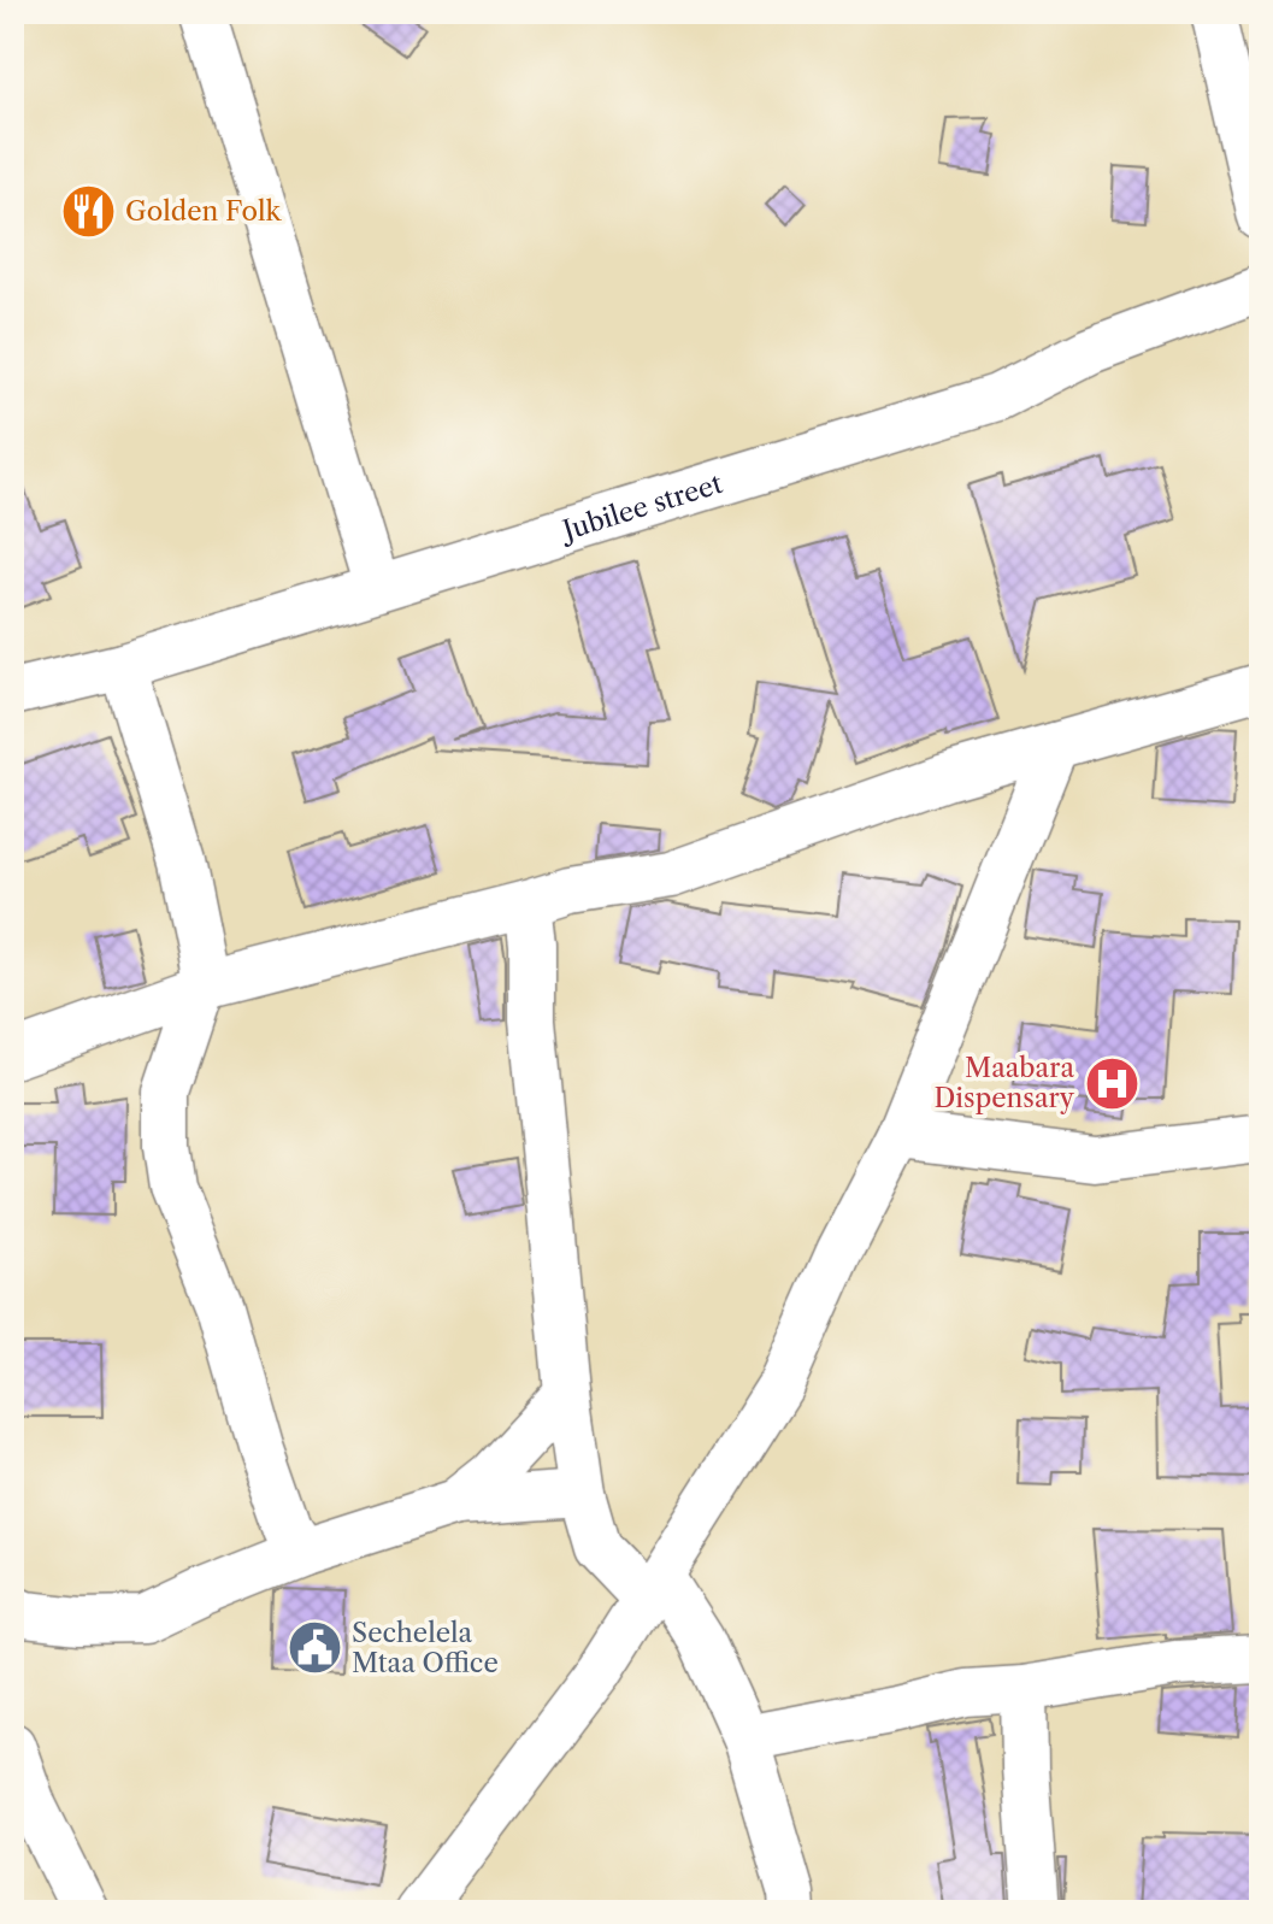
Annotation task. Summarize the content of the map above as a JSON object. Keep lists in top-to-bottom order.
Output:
{
  "streets": {
    "street": ["Jubilee street"]
  },
  "places": {
    "restaurant": ["Golden Folk"],
    "hospital": ["Maabara Dispensary"],
    "public building": ["Sechelela Mtaa Office"]
  }
}
